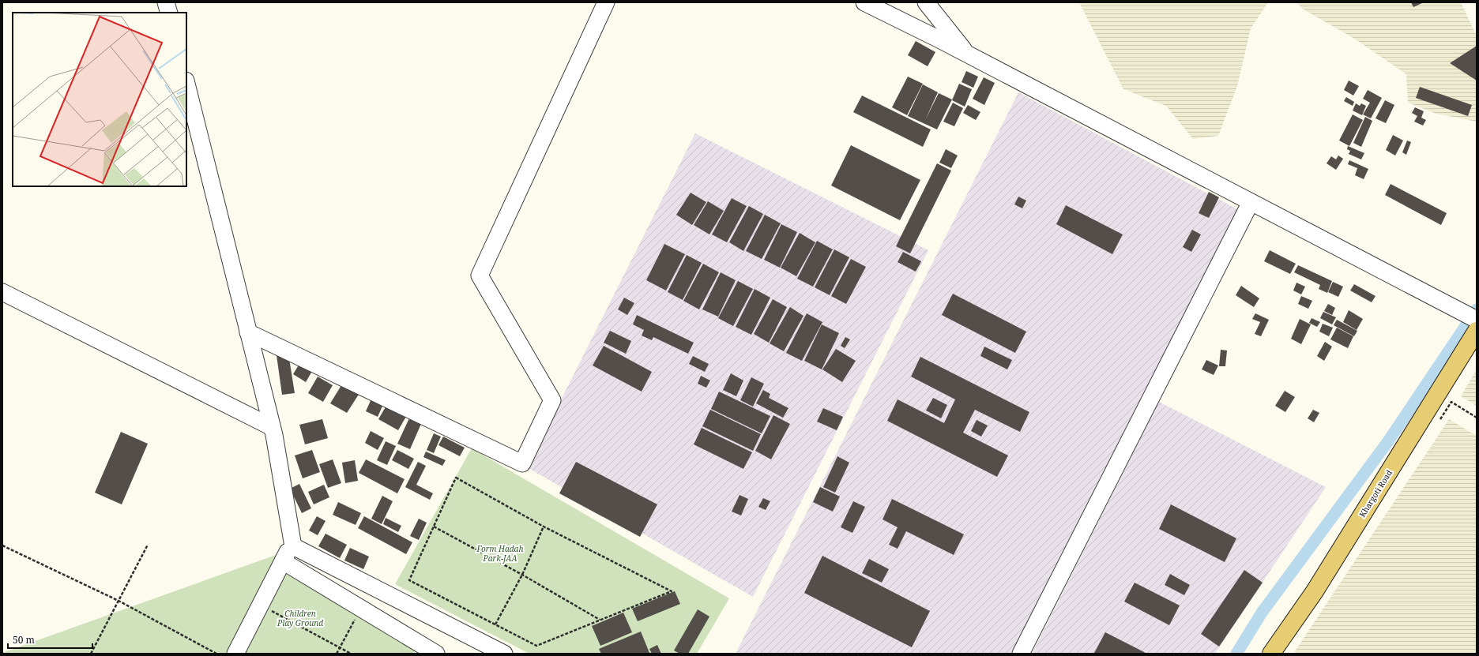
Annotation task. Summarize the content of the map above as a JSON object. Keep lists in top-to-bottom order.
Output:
{
  "streets": {
    "main road": ["Khargoti Road"]
  },
  "parks": ["Form Hadah Park-JAA", "Children Play Ground"],
  "scale_bar": "50 m"
}
